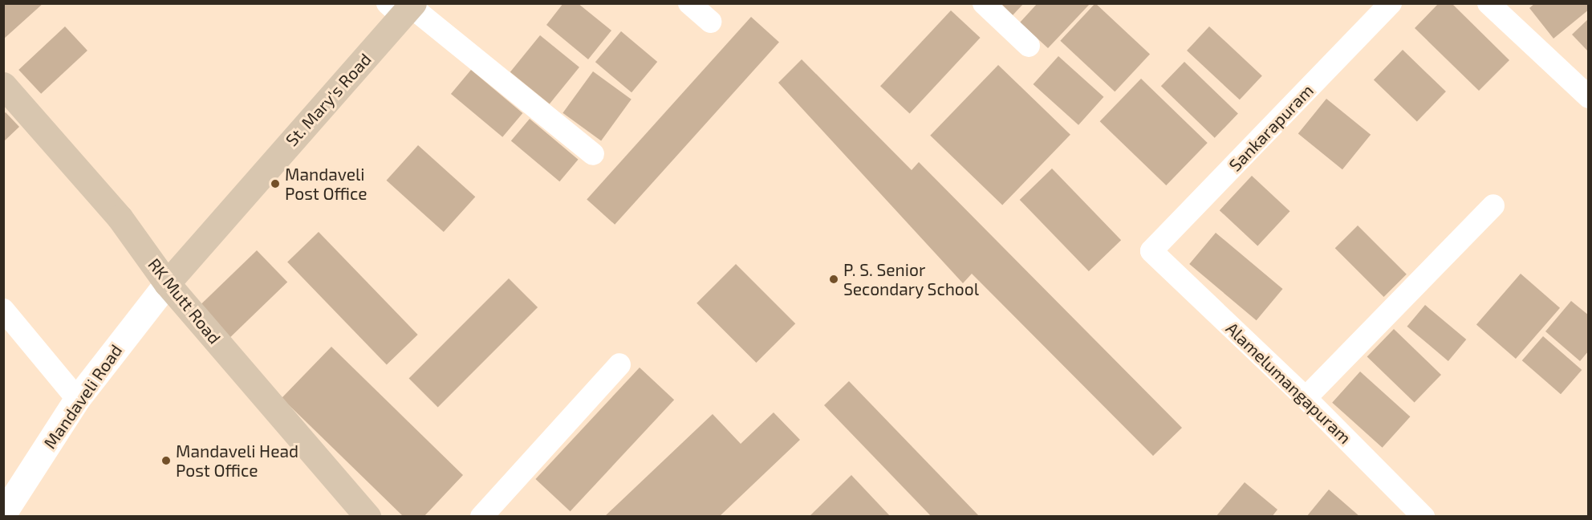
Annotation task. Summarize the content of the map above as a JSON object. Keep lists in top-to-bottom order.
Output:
{
  "streets": {
    "main road": ["St. Mary's Road", "RK Mutt Road"],
    "street": ["Sankarapuram", "Alamelumangapuram", "Mandaveli Road"]
  },
  "crossings": [
    ["St. Mary's Road", "RK Mutt Road"],
    ["St. Mary's Road", "Mandaveli Road"],
    ["Sankarapuram", "Alamelumangapuram"],
    ["RK Mutt Road", "Mandaveli Road"]
  ],
  "places": ["Mandaveli Post Office", "P. S. Senior Secondary School", "Mandaveli Head Post Office"]
}
